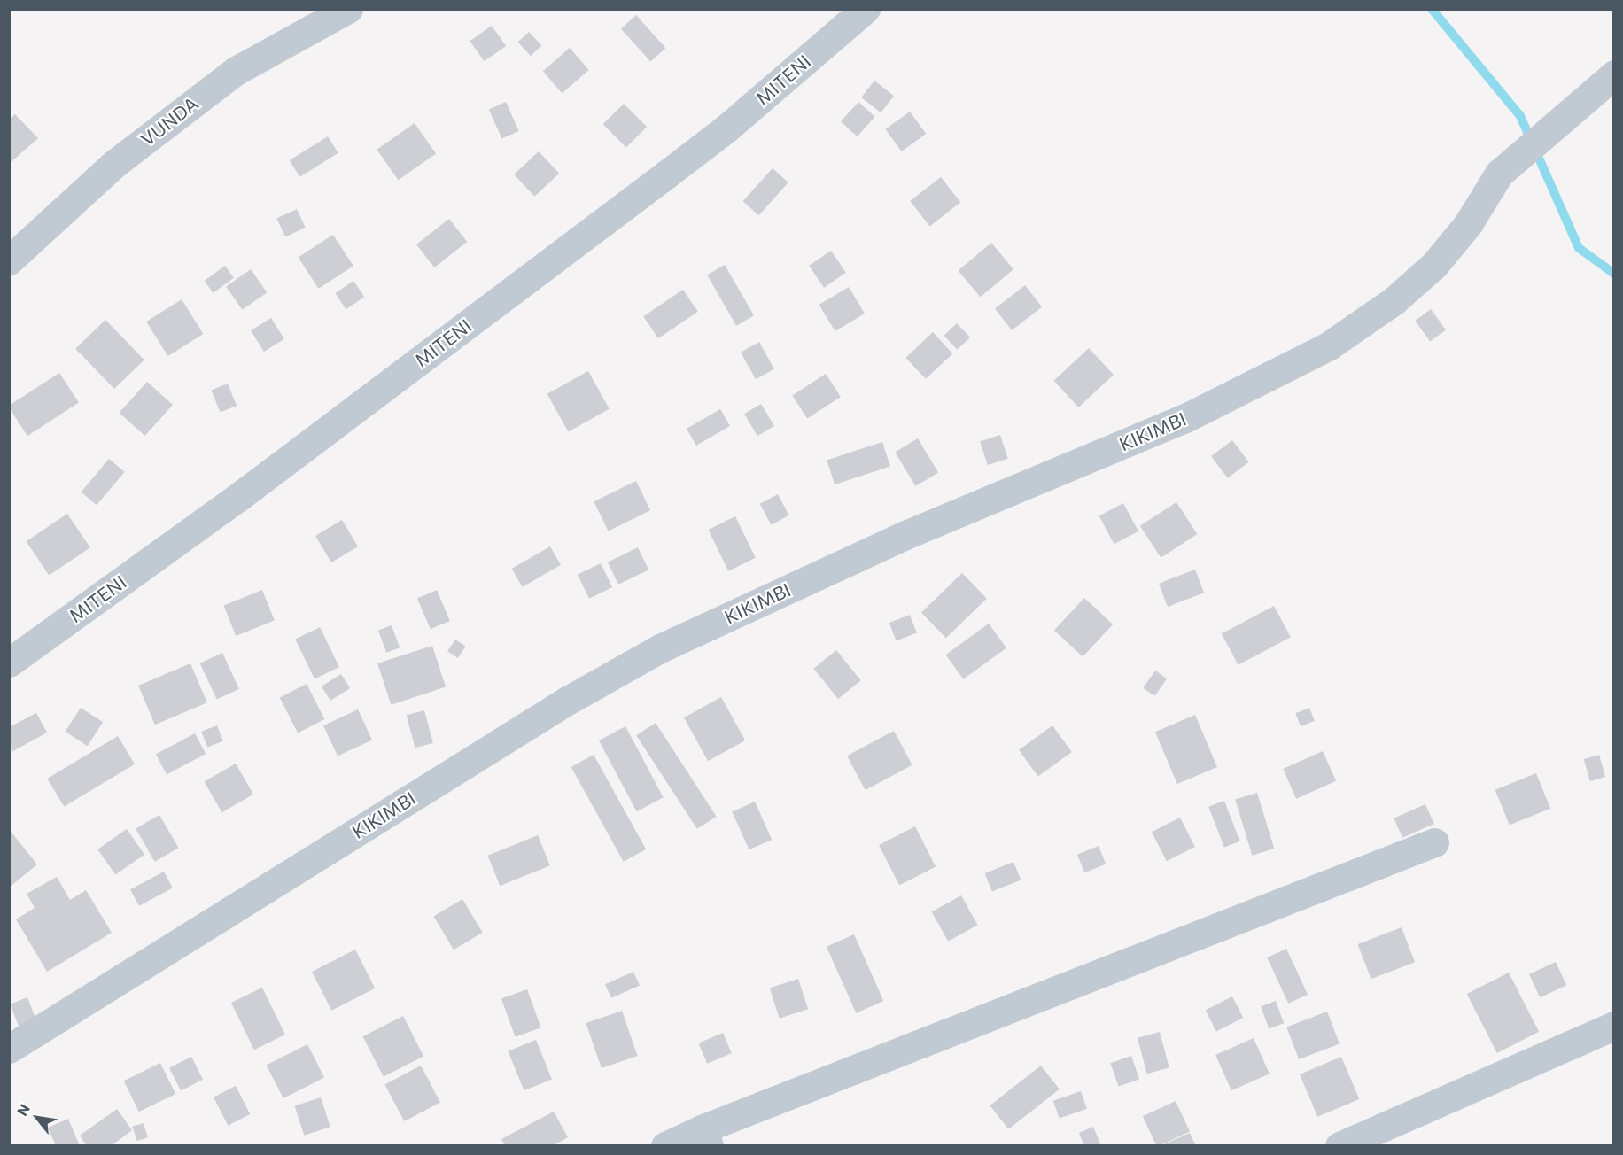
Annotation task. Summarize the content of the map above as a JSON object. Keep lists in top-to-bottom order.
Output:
{
  "streets": {
    "street": ["MITENI", "VUNDA", "KIKIMBI"]
  },
  "north": "top left"
}
